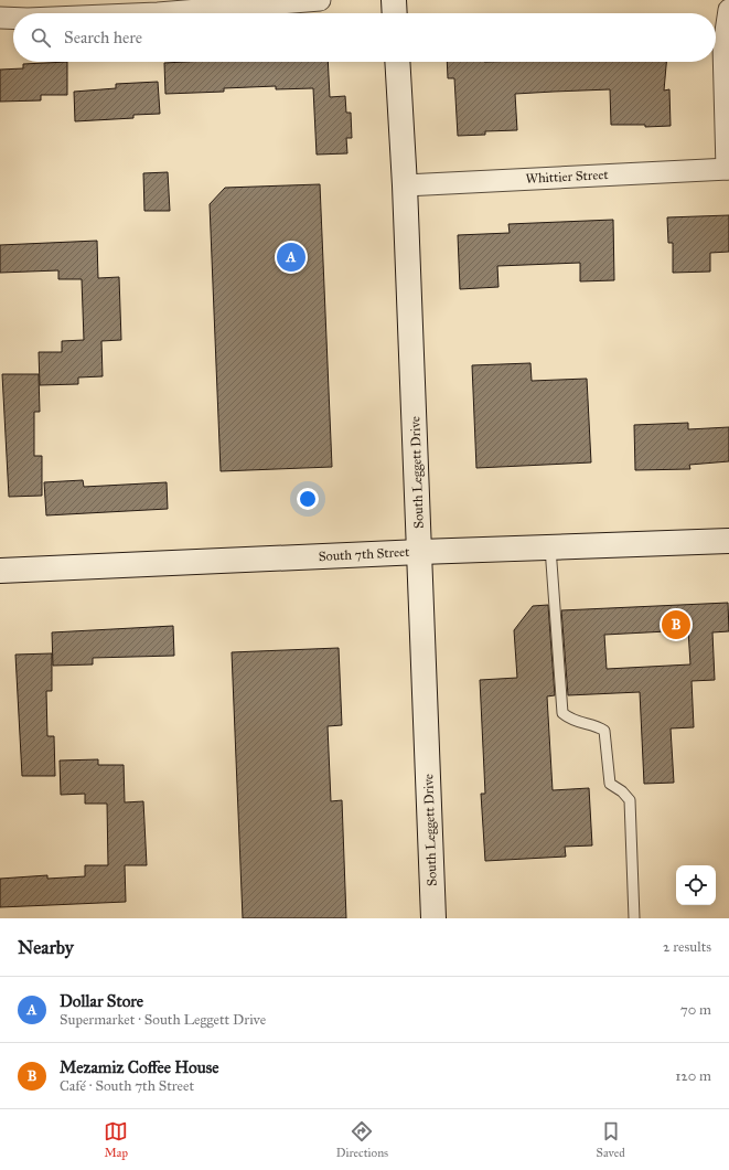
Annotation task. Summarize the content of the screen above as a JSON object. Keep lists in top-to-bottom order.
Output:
{
  "streets": {
    "street": ["Whittier Street", "South Leggett Drive", "South 7th Street"]
  },
  "crossings": [
    ["Whittier Street", "South Leggett Drive"],
    ["South Leggett Drive", "South 7th Street"]
  ],
  "page": {
    "search": "Search here",
    "pins": ["A", "B"],
    "heading": ["Nearby", "2 results"],
    "list": [
      {
        "mark": "A",
        "name": "Dollar Store",
        "note": "Supermarket · South Leggett Drive",
        "value": "70 m"
      },
      {
        "mark": "B",
        "name": "Mezamiz Coffee House",
        "note": "Café · South 7th Street",
        "value": "120 m"
      }
    ],
    "nav": ["Map", "Directions", "Saved"]
  }
}
